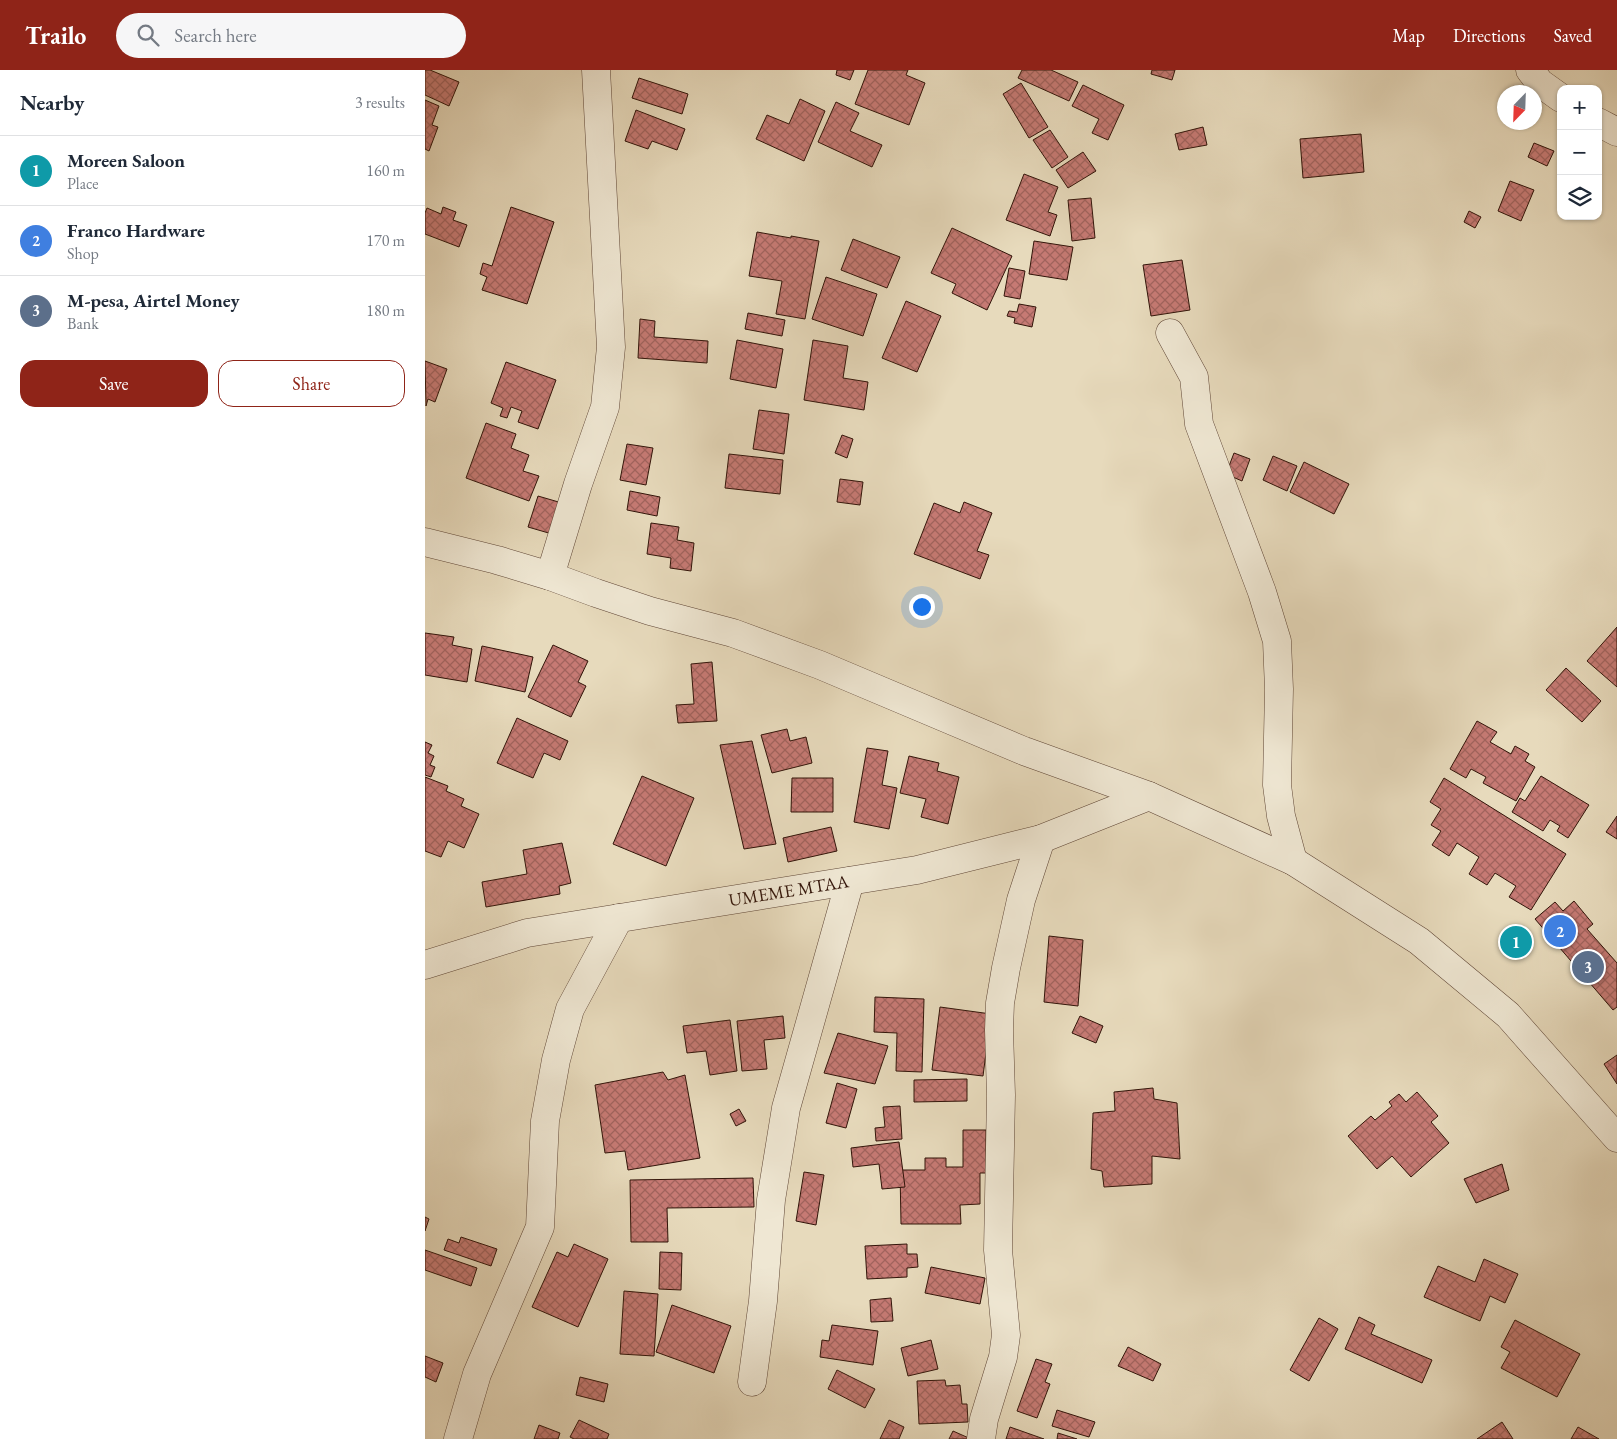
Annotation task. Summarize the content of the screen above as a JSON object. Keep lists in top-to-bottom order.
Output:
{
  "streets": {
    "street": ["UMEME MTAA"]
  },
  "north": "bottom left",
  "page": {
    "header": "Trailo",
    "search": "Search here",
    "nav": ["Map", "Directions", "Saved"],
    "heading": ["Nearby", "3 results"],
    "map_buttons": ["+", "−"],
    "list": [
      {
        "mark": "1",
        "name": "Moreen Saloon",
        "note": "Place",
        "value": "160 m"
      },
      {
        "mark": "2",
        "name": "Franco Hardware",
        "note": "Shop",
        "value": "170 m"
      },
      {
        "mark": "3",
        "name": "M-pesa, Airtel Money",
        "note": "Bank",
        "value": "180 m"
      }
    ],
    "buttons": ["Save", "Share"],
    "pins": ["2", "1", "3"]
  }
}
